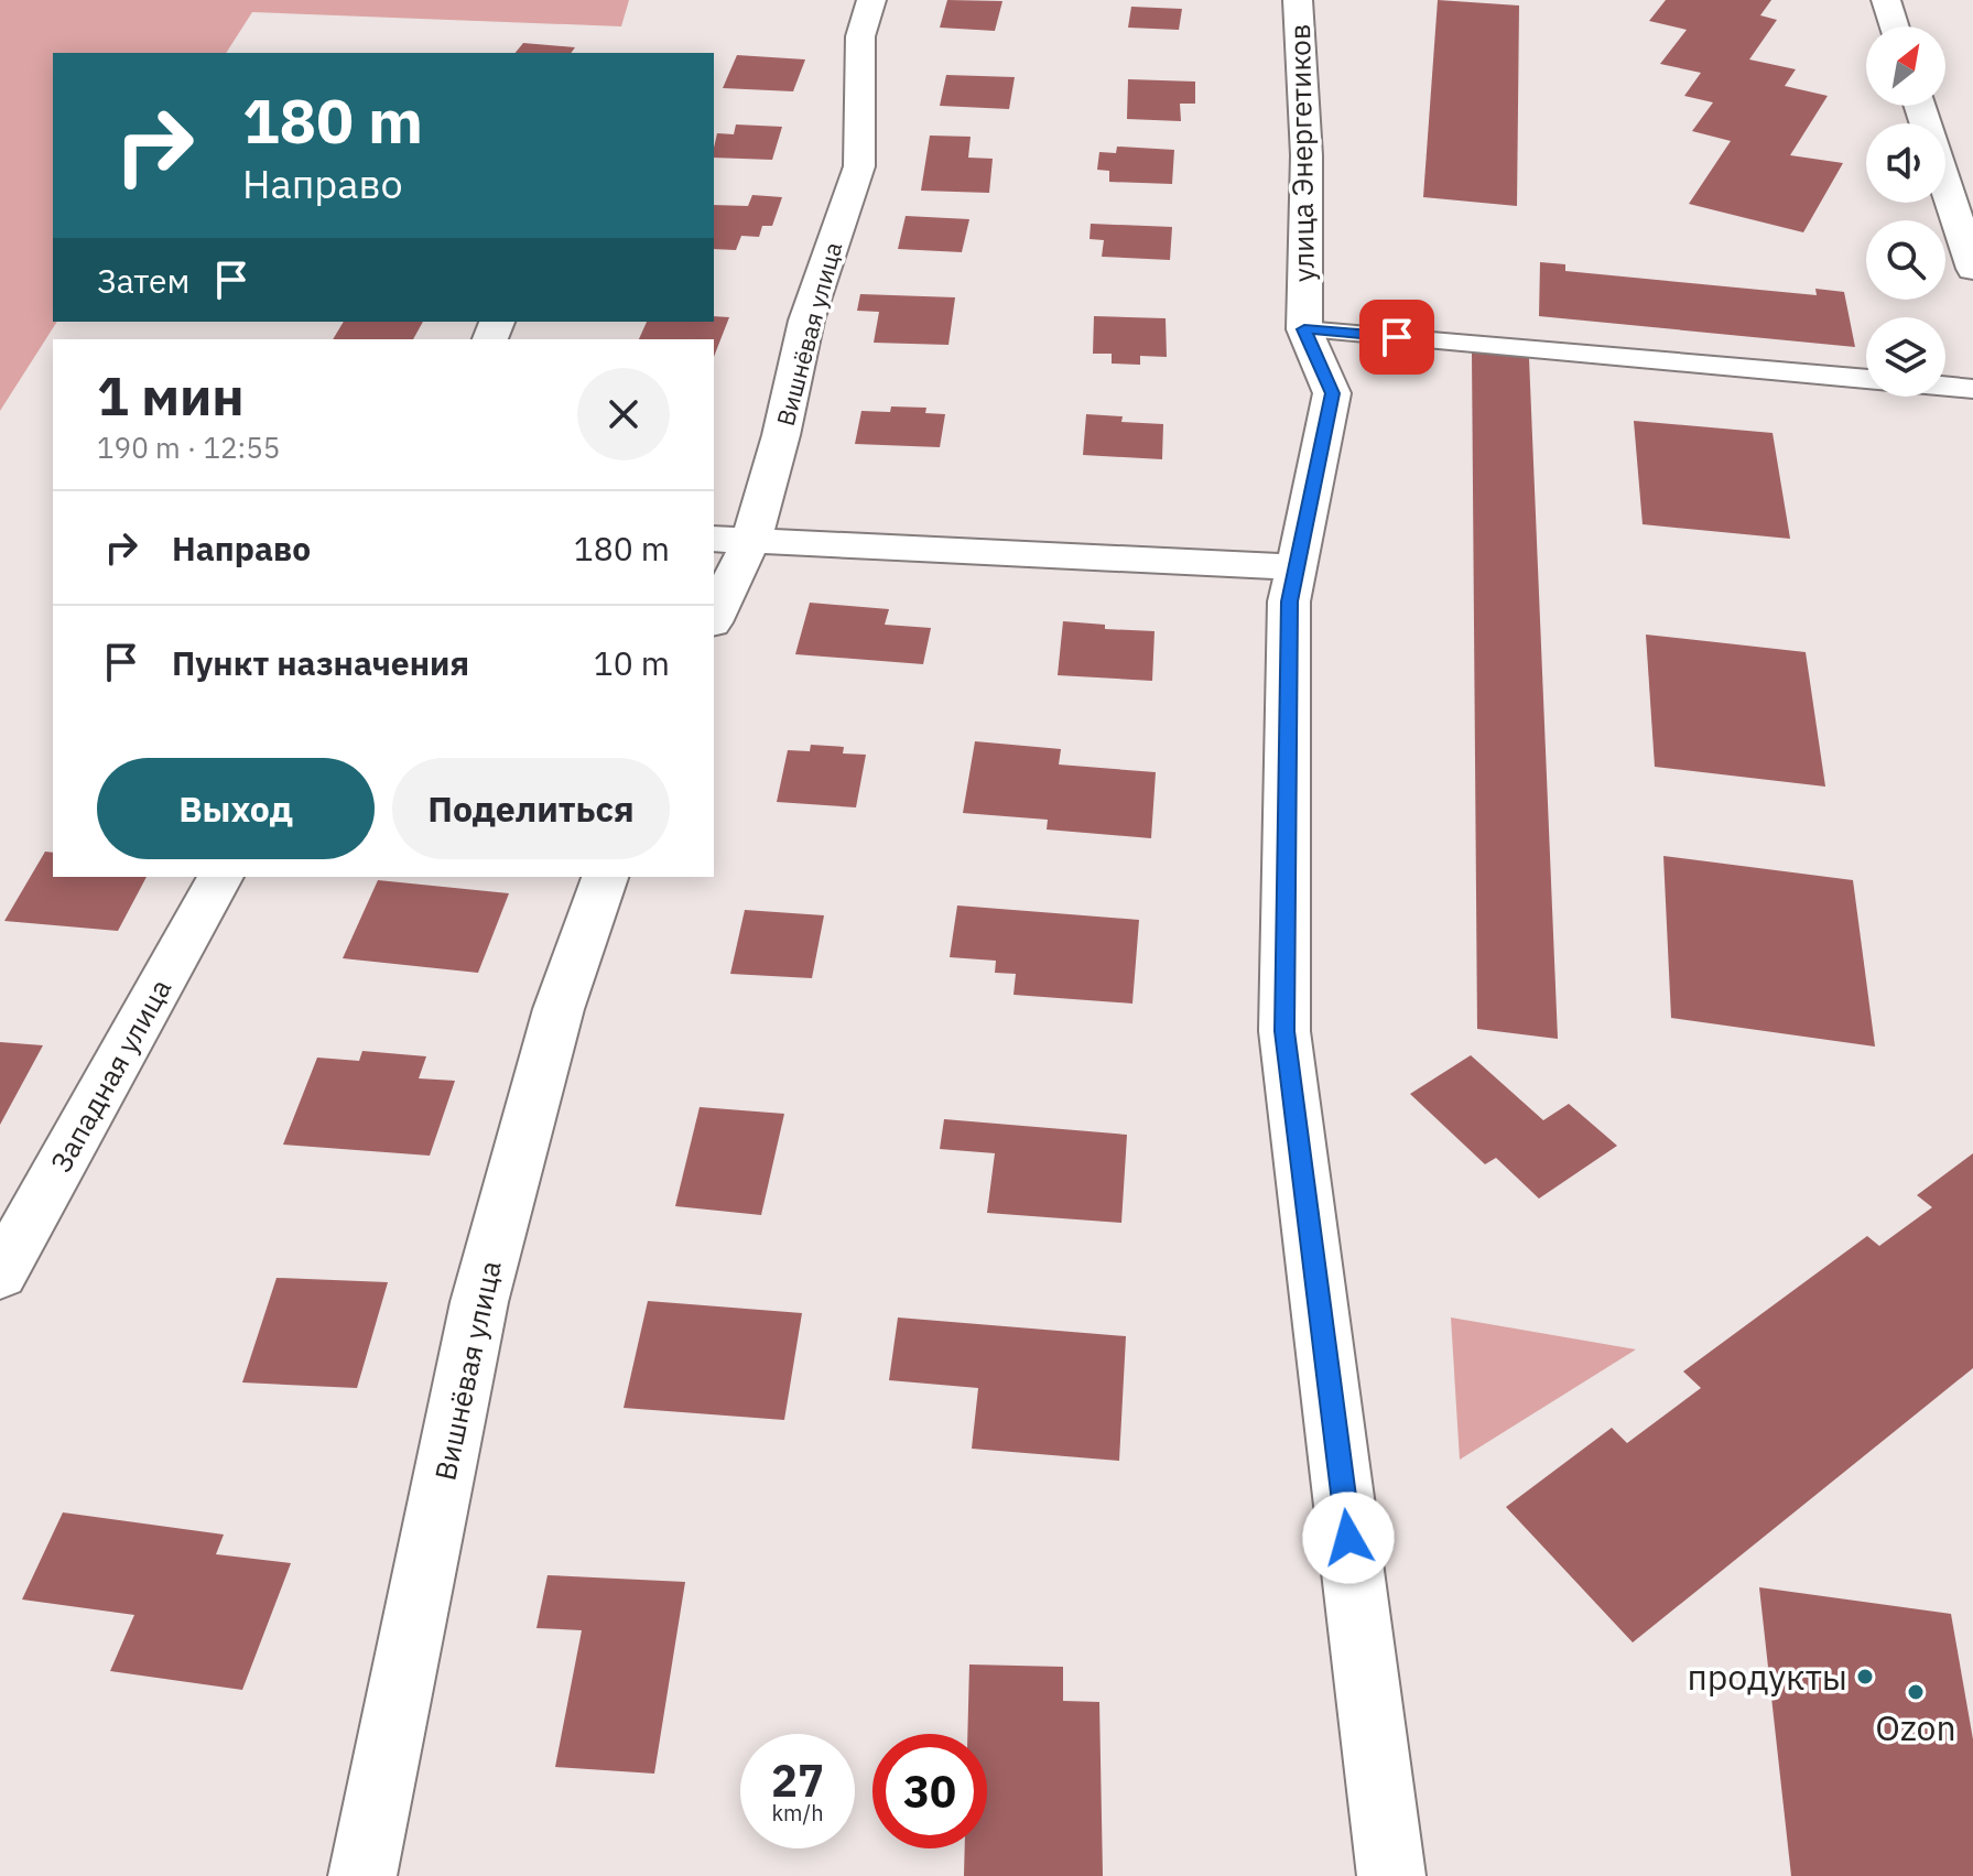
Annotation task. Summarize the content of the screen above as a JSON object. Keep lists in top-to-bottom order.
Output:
{
  "streets": {
    "street": ["улица Энергетиков", "Вишнёвая улица", "Западная улица"]
  },
  "places": ["продукты", "Ozon"],
  "north": "top right",
  "page": {
    "turn": ["180 m", "Направо"],
    "then": "Затем",
    "heading": ["1 мин", "190 m · 12:55"],
    "list": [
      {
        "name": "Направо",
        "value": "180 m"
      },
      {
        "name": "Пункт назначения",
        "value": "10 m"
      }
    ],
    "buttons": ["Выход", "Поделиться"],
    "speed": "27 km/h",
    "limit": "30"
  }
}
